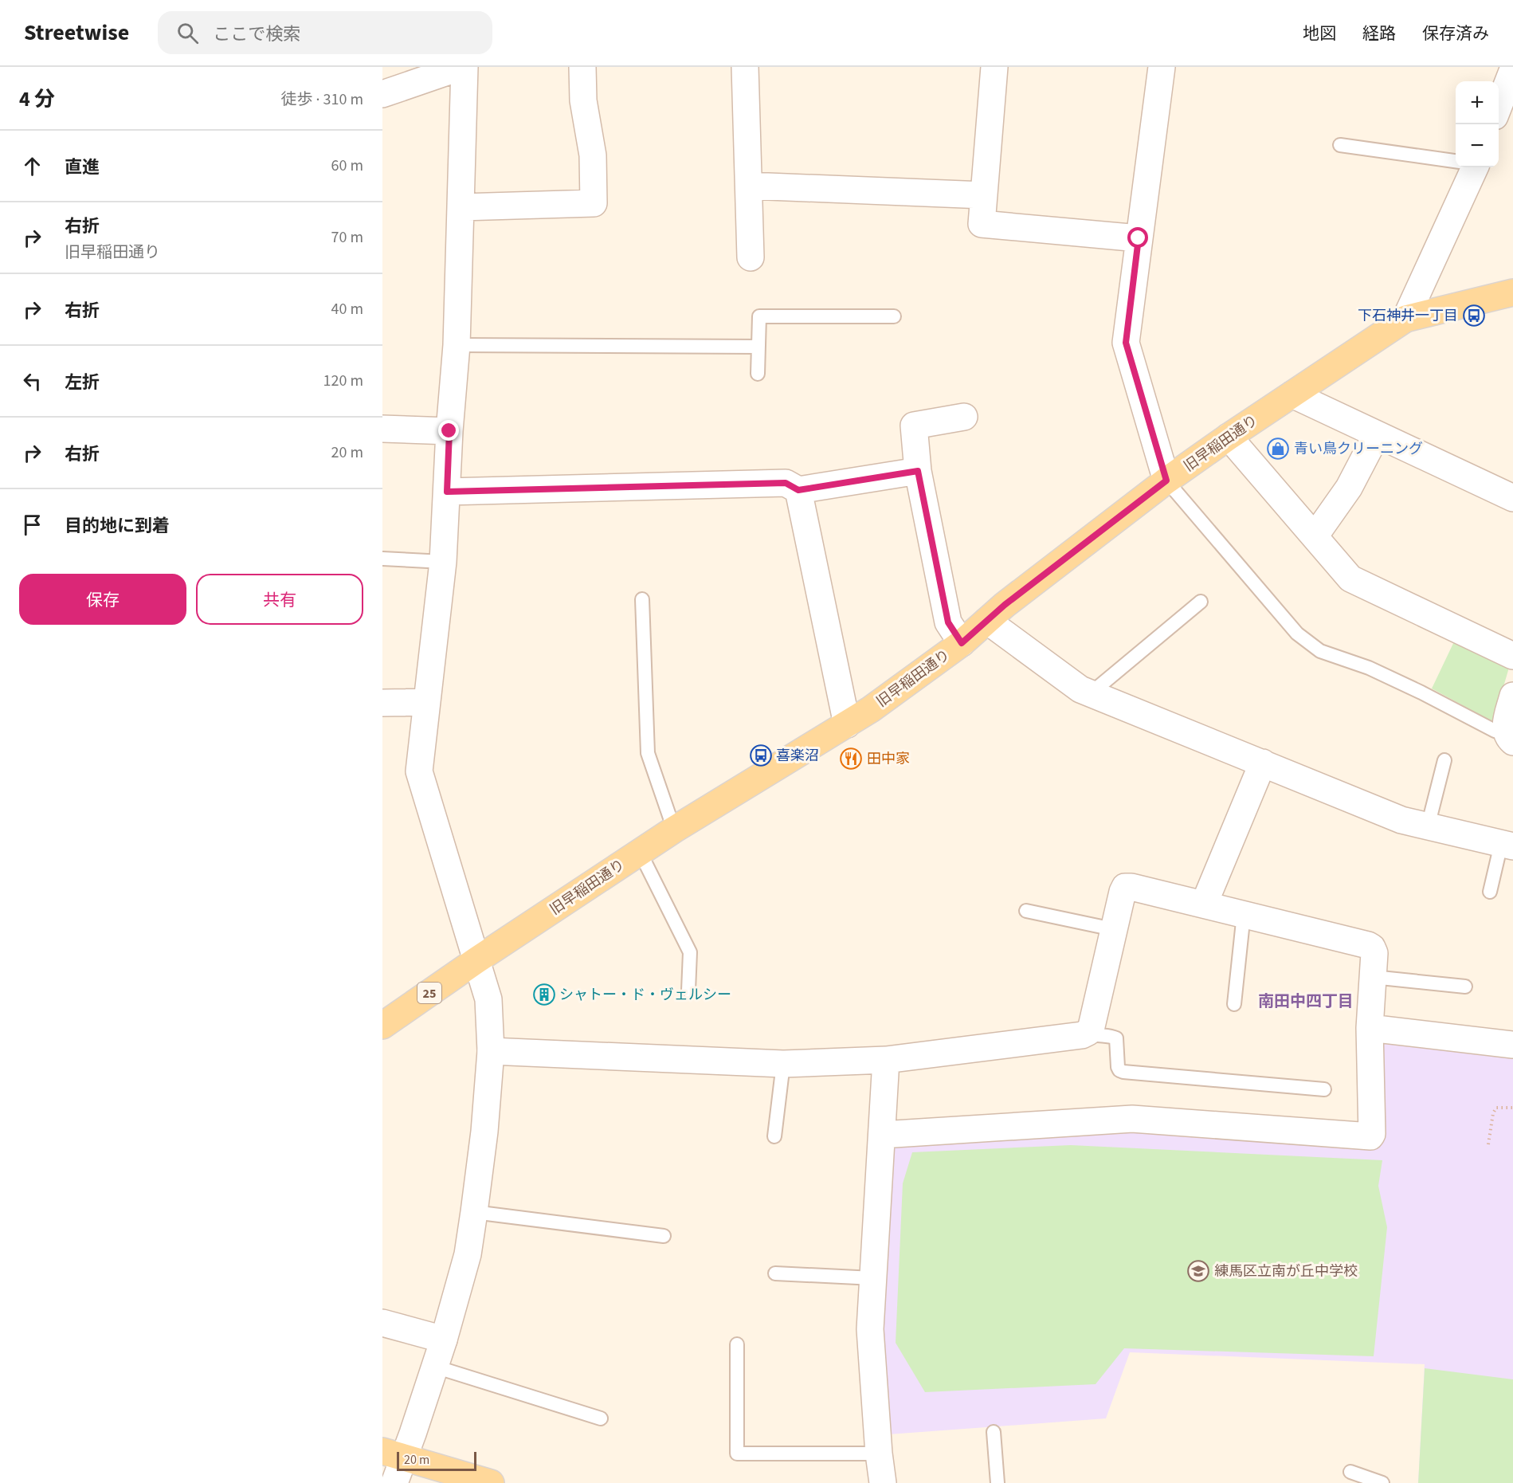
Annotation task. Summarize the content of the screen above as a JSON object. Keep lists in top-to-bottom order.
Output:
{
  "streets": {
    "main road": ["旧早稲田通り", "25"]
  },
  "districts": ["南田中四丁目"],
  "places": {
    "bus stop": ["下石神井一丁目", "喜楽沼"],
    "shop": ["青い鳥クリーニング"],
    "restaurant": ["田中家"],
    "building": ["シャトー・ド・ヴェルシー"],
    "school or university": ["練馬区立南が丘中学校"]
  },
  "scale_bar": "20 m",
  "page": {
    "header": "Streetwise",
    "search": "ここで検索",
    "nav": ["地図", "経路", "保存済み"],
    "heading": ["4 分", "徒歩 · 310 m"],
    "map_buttons": ["+", "−"],
    "list": [
      ["直進", "60 m"],
      ["右折", "旧早稲田通り", "70 m"],
      ["右折", "40 m"],
      ["左折", "120 m"],
      ["右折", "20 m"],
      "目的地に到着"
    ],
    "buttons": ["保存", "共有"],
    "scale": "20 m"
  }
}
